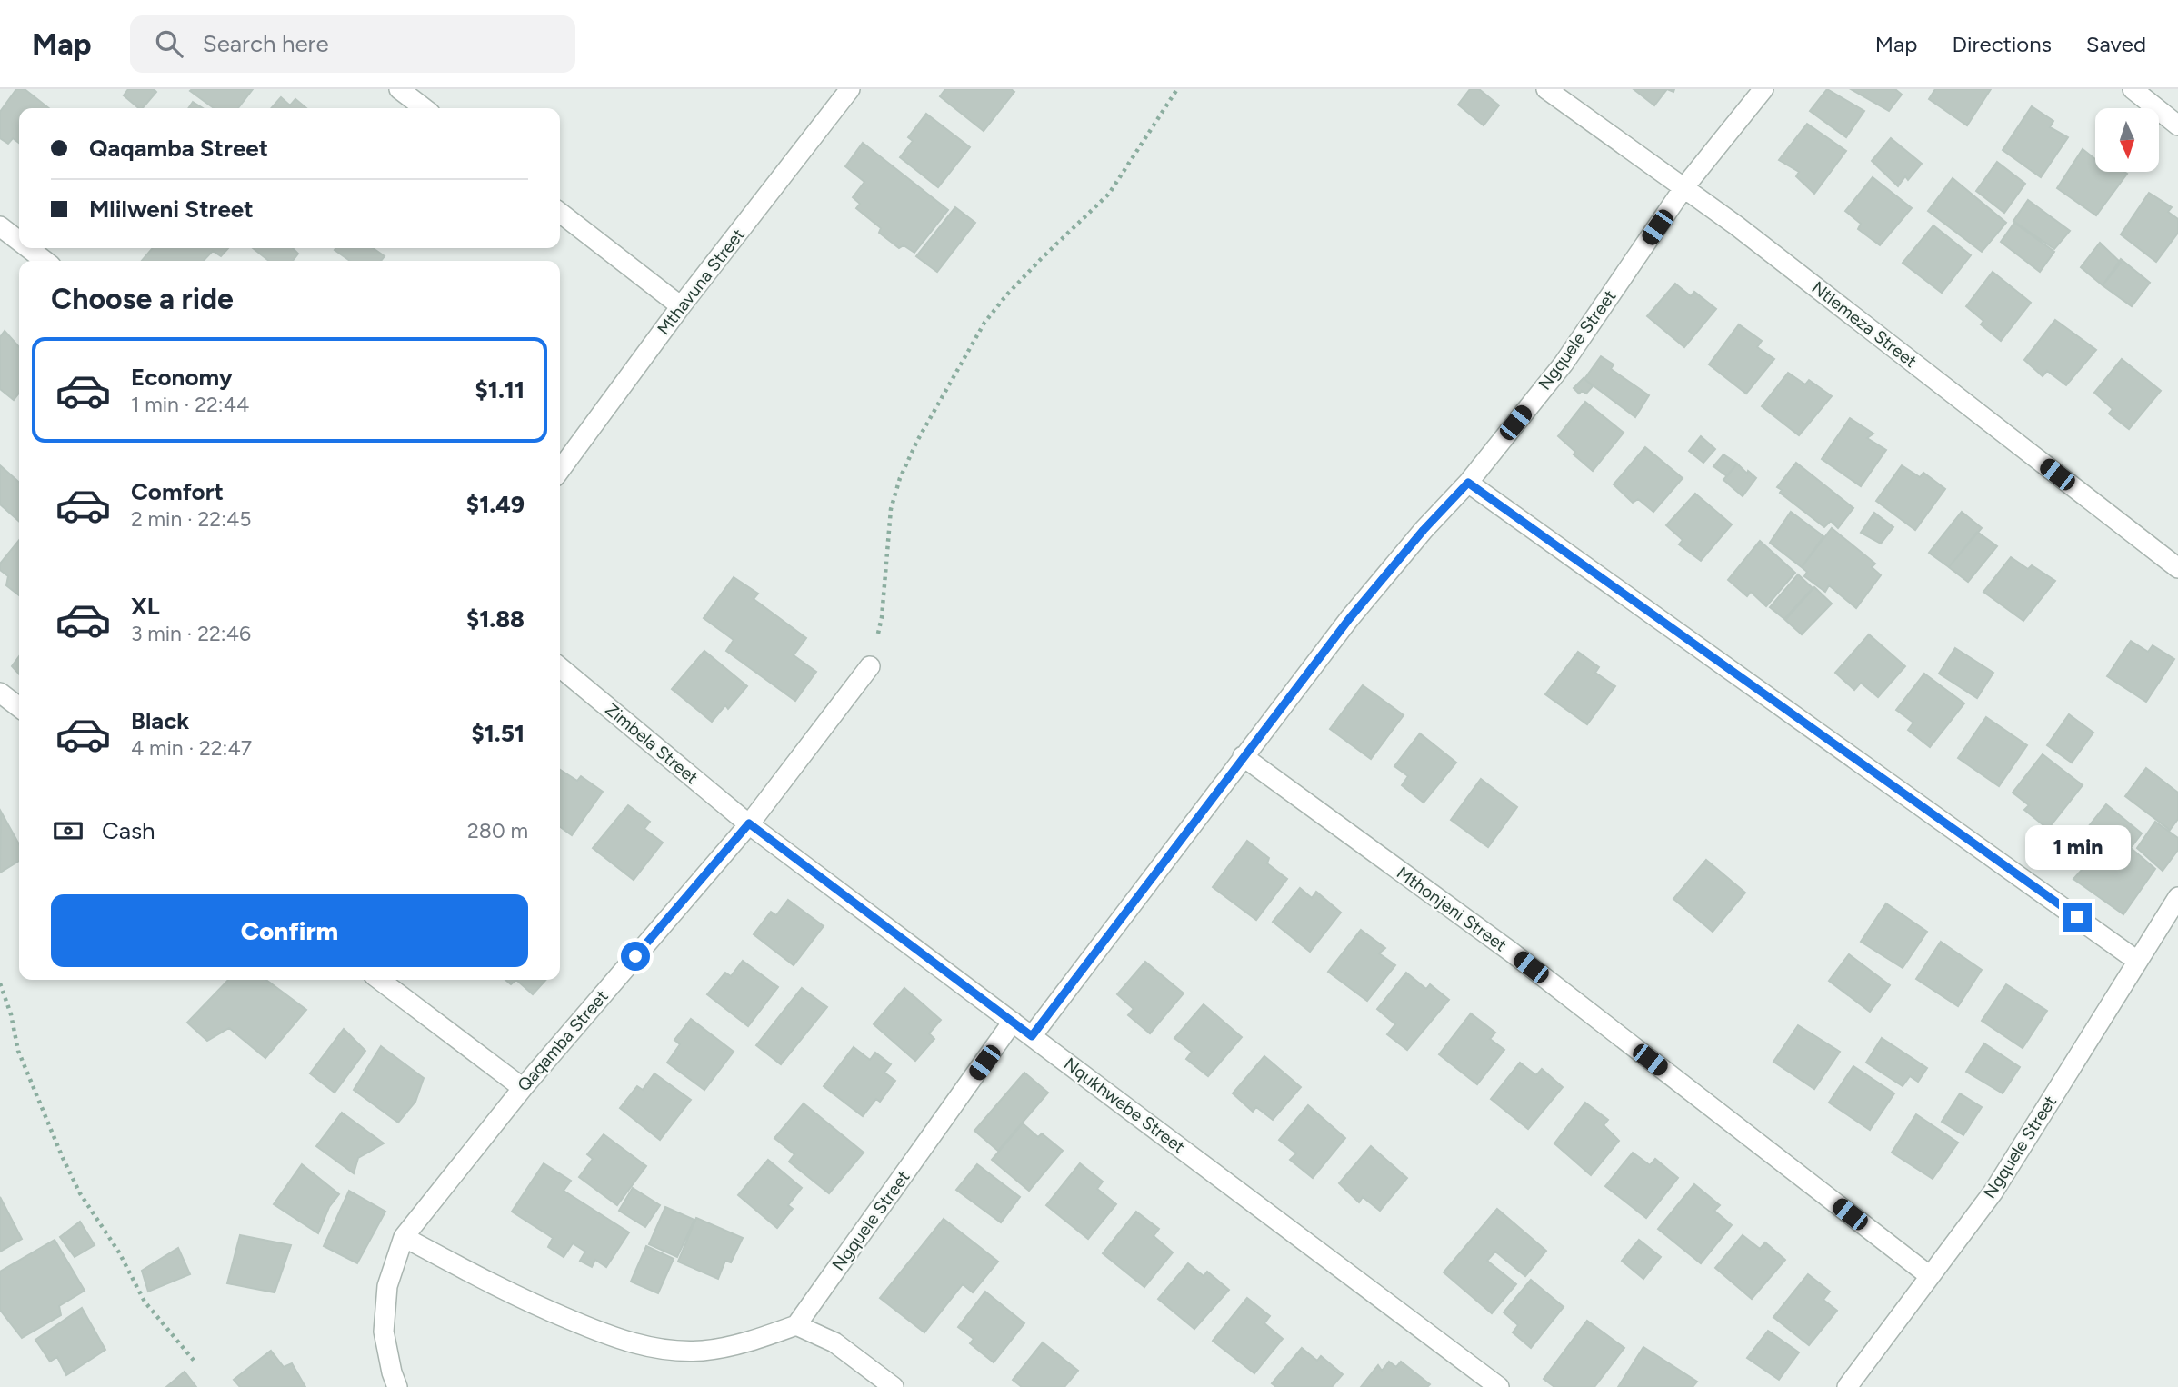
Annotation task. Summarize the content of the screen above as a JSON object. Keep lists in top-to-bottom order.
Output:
{
  "streets": {
    "street": [
      "Mthavuna Street",
      "Ntlemeza Street",
      "Ngquele Street",
      "Zimbela Street",
      "Mthonjeni Street",
      "Qaqamba Street",
      "Nqukhwebe Street"
    ]
  },
  "crossings": [
    ["Ntlemeza Street", "Ngquele Street"],
    ["Ngquele Street", "Mthonjeni Street"],
    ["Ngquele Street", "Nqukhwebe Street"],
    ["Zimbela Street", "Qaqamba Street"],
    ["Zimbela Street", "Nqukhwebe Street"],
    ["Qaqamba Street", "Nqukhwebe Street"]
  ],
  "north": "bottom",
  "page": {
    "header": "Map",
    "search": "Search here",
    "nav": ["Map", "Directions", "Saved"],
    "banner": ["Qaqamba Street", "Mlilweni Street"],
    "heading": "Choose a ride",
    "list": [
      {
        "name": "Economy",
        "note": "1 min · 22:44",
        "value": "$1.11"
      },
      {
        "name": "Comfort",
        "note": "2 min · 22:45",
        "value": "$1.49"
      },
      {
        "name": "XL",
        "note": "3 min · 22:46",
        "value": "$1.88"
      },
      {
        "name": "Black",
        "note": "4 min · 22:47",
        "value": "$1.51"
      }
    ],
    "pay": ["Cash", "280 m"],
    "bubble": "1 min",
    "buttons": "Confirm"
  }
}
